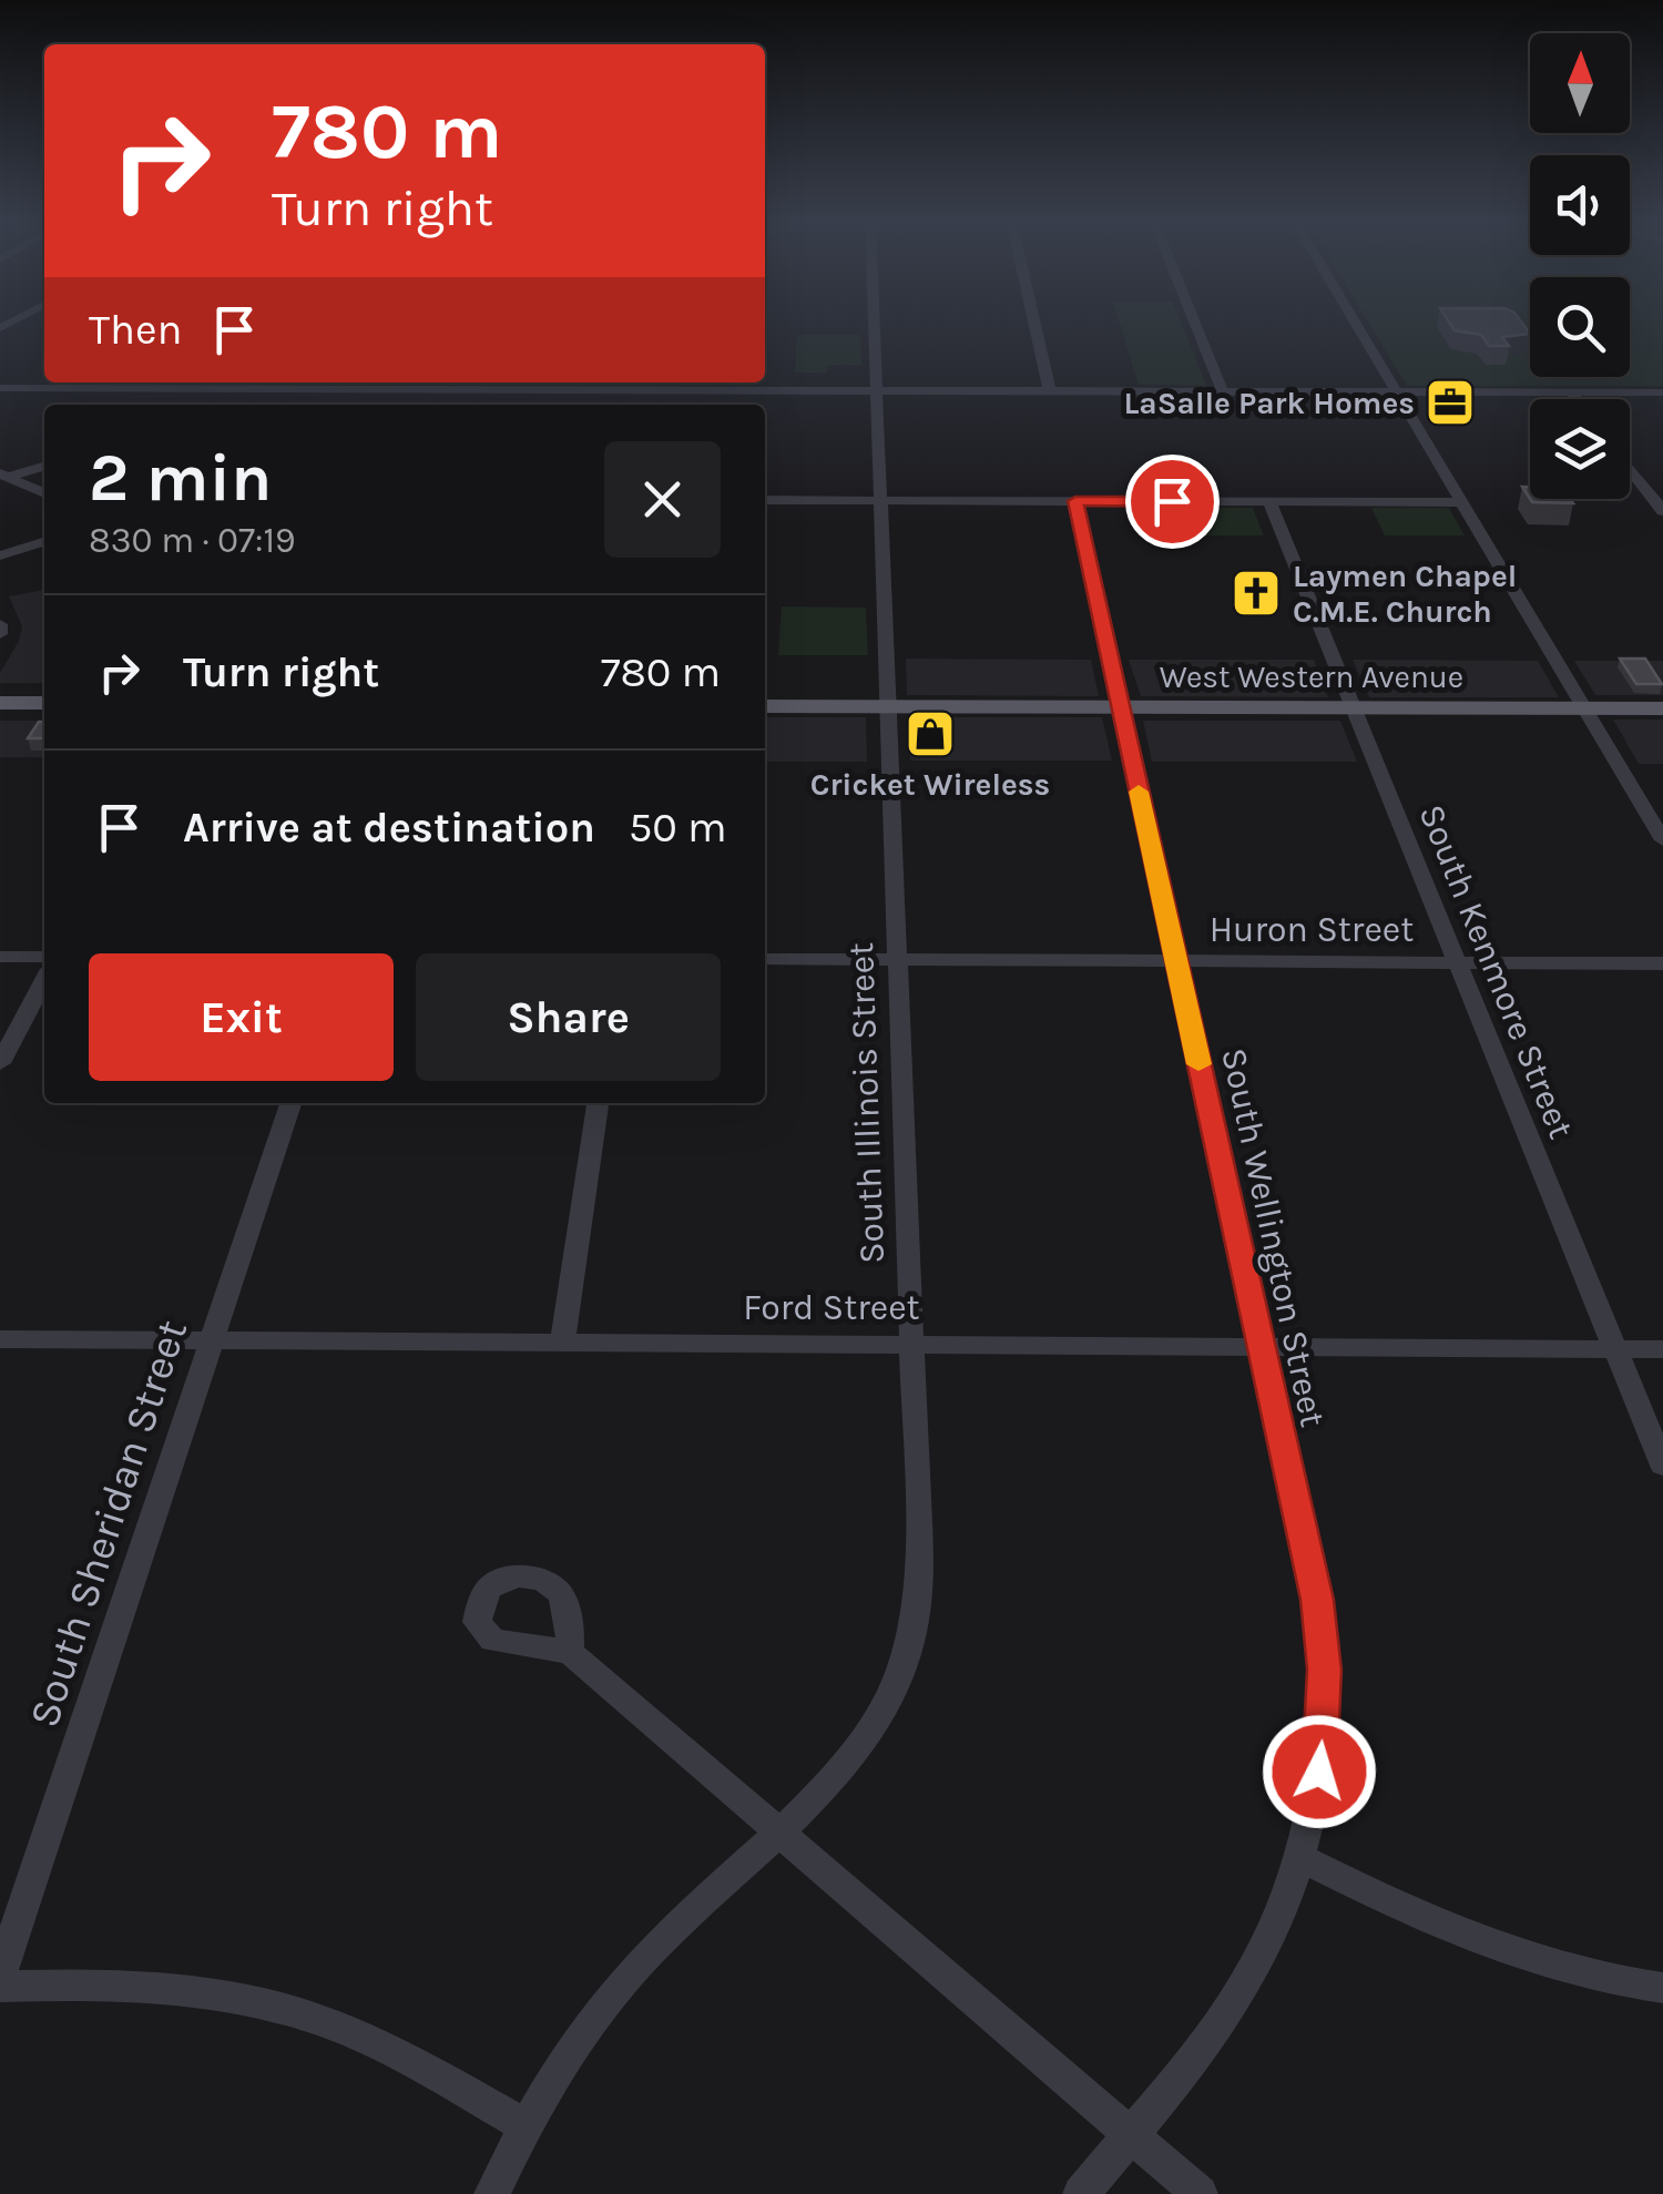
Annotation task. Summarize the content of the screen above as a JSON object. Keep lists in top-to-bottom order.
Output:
{
  "streets": {
    "main road": ["West Western Avenue"],
    "street": [
      "Huron Street",
      "South Kenmore Street",
      "South Illinois Street",
      "South Wellington Street",
      "Ford Street",
      "South Sheridan Street"
    ]
  },
  "crossings": [
    ["West Western Avenue", "South Kenmore Street"],
    ["West Western Avenue", "South Illinois Street"],
    ["West Western Avenue", "South Wellington Street"],
    ["Huron Street", "South Kenmore Street"],
    ["Huron Street", "South Illinois Street"],
    ["Huron Street", "South Wellington Street"],
    ["South Kenmore Street", "Ford Street"],
    ["South Illinois Street", "Ford Street"],
    ["South Wellington Street", "Ford Street"],
    ["Ford Street", "South Sheridan Street"]
  ],
  "places": {
    "office": ["LaSalle Park Homes"],
    "church": ["Laymen Chapel C.M.E. Church"],
    "shop": ["Cricket Wireless"]
  },
  "north": "top",
  "page": {
    "turn": ["780 m", "Turn right"],
    "then": "Then",
    "heading": ["2 min", "830 m · 07:19"],
    "list": [
      {
        "name": "Turn right",
        "value": "780 m"
      },
      {
        "name": "Arrive at destination",
        "value": "50 m"
      }
    ],
    "buttons": ["Exit", "Share"]
  }
}
